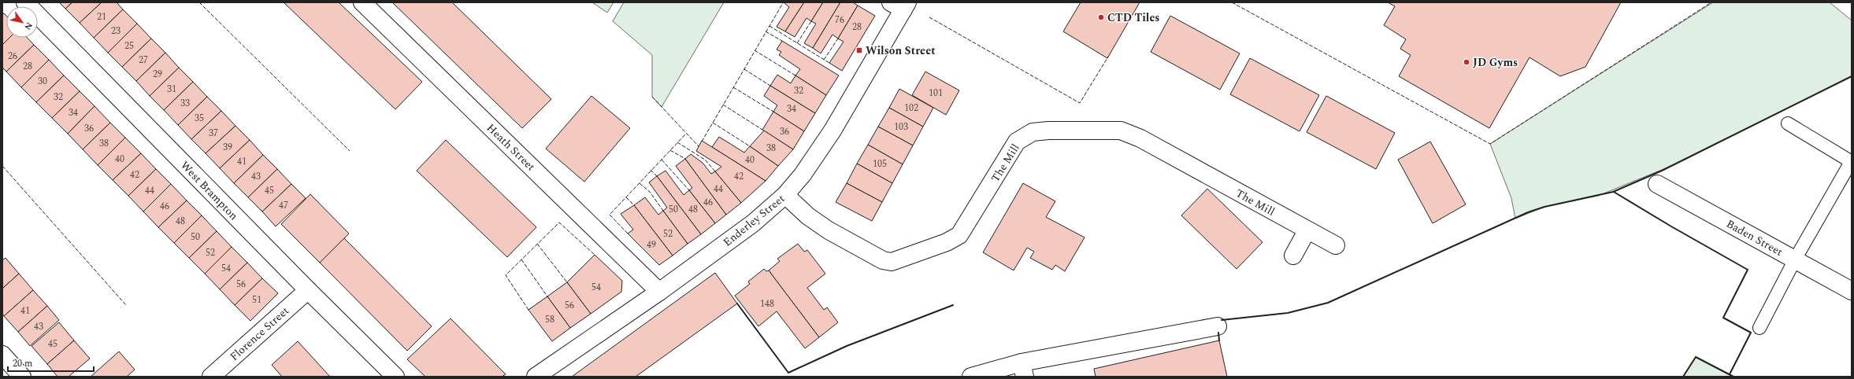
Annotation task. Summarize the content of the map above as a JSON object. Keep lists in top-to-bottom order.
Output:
{
  "streets": {
    "street": [
      "Heath Street",
      "The Mill",
      "West Brampton",
      "Enderley Street",
      "Baden Street",
      "Florence Street"
    ]
  },
  "crossings": [
    ["Heath Street", "Enderley Street"],
    ["The Mill", "Enderley Street"],
    ["West Brampton", "Florence Street"]
  ],
  "places": {
    "other": ["CTD Tiles", "JD Gyms"],
    "transit": ["Wilson Street"]
  },
  "house_numbers": [
    "21",
    "76",
    "28",
    "23",
    "25",
    "26",
    "27",
    "28",
    "29",
    "30",
    "31",
    "32",
    "101",
    "32",
    "33",
    "102",
    "34",
    "34",
    "35",
    "103",
    "36",
    "36",
    "37",
    "38",
    "39",
    "38",
    "40",
    "40",
    "41",
    "105",
    "42",
    "43",
    "42",
    "44",
    "44",
    "45",
    "46",
    "47",
    "46",
    "50",
    "48",
    "48",
    "52",
    "50",
    "49",
    "52",
    "54",
    "56",
    "54",
    "51",
    "148",
    "56",
    "41",
    "58",
    "43",
    "45"
  ],
  "scale_bar": "20 m",
  "north": "bottom right"
}
